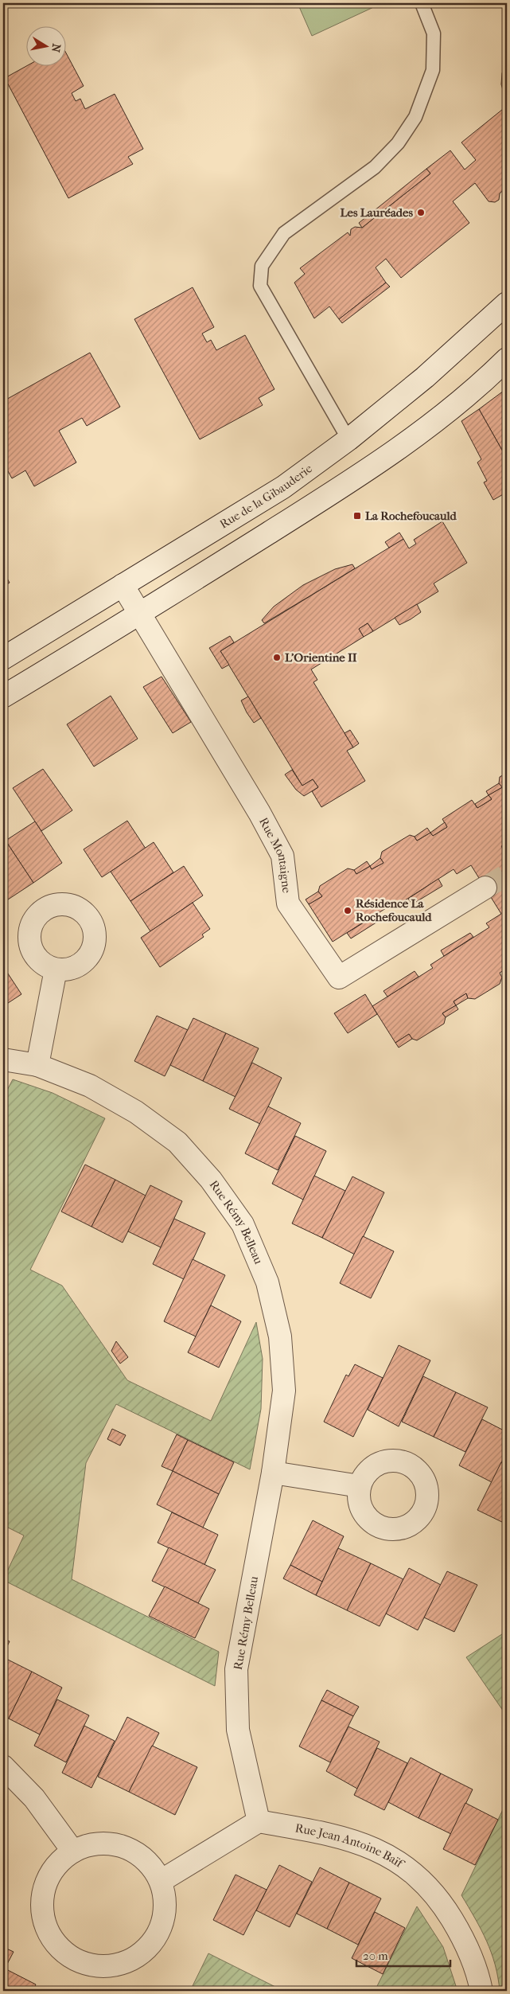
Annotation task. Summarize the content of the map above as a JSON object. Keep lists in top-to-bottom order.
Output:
{
  "streets": {
    "street": [
      "Rue de la Gibauderie",
      "Rue Montaigne",
      "Rue Rémy Belleau",
      "Rue Jean Antoine Baïf"
    ]
  },
  "crossings": [
    ["Rue de la Gibauderie", "Rue Montaigne"],
    ["Rue Rémy Belleau", "Rue Jean Antoine Baïf"]
  ],
  "places": {
    "other": ["Les Lauréades", "L'Orientine II", "Résidence La Rochefoucauld"],
    "transit": ["La Rochefoucauld"]
  },
  "scale_bar": "20 m",
  "north": "right"
}
